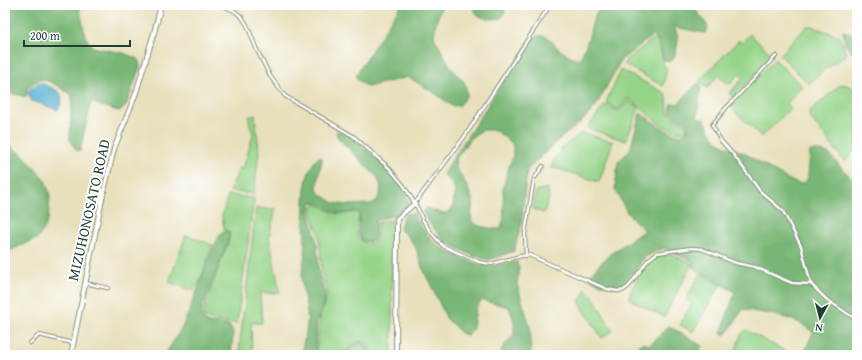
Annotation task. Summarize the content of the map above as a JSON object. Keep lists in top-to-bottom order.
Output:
{
  "streets": {
    "street": ["MIZUHONOSATO ROAD"]
  },
  "scale_bar": "200 m",
  "north": "bottom"
}
